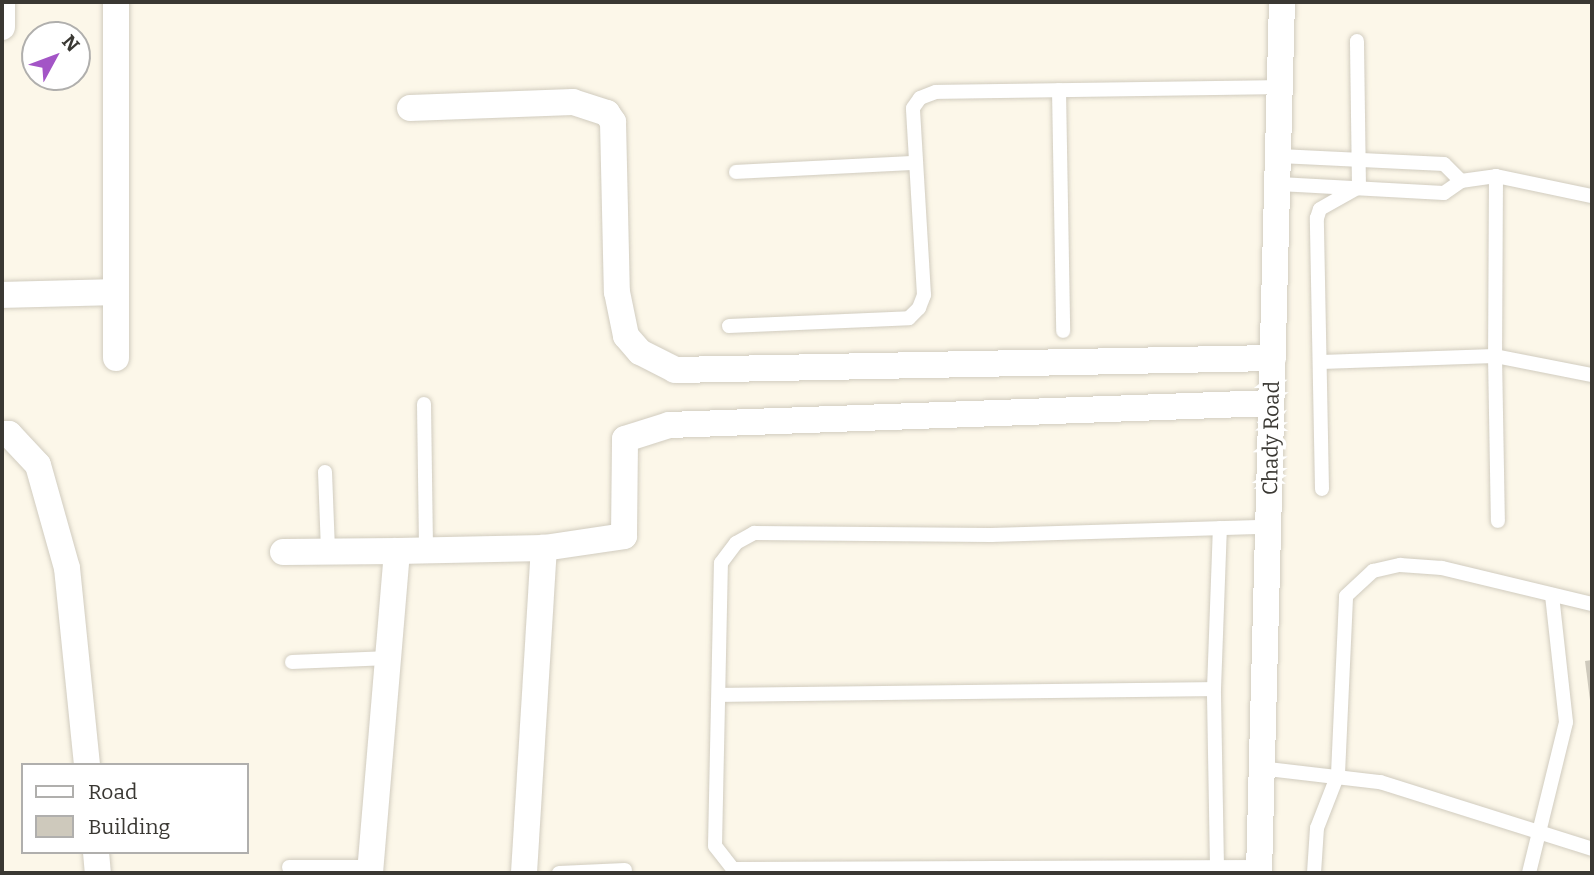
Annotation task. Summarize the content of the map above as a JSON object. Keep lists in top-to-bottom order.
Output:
{
  "streets": {
    "street": ["Chady Road"]
  },
  "legend": ["Road", "Building"],
  "north": "top right"
}
